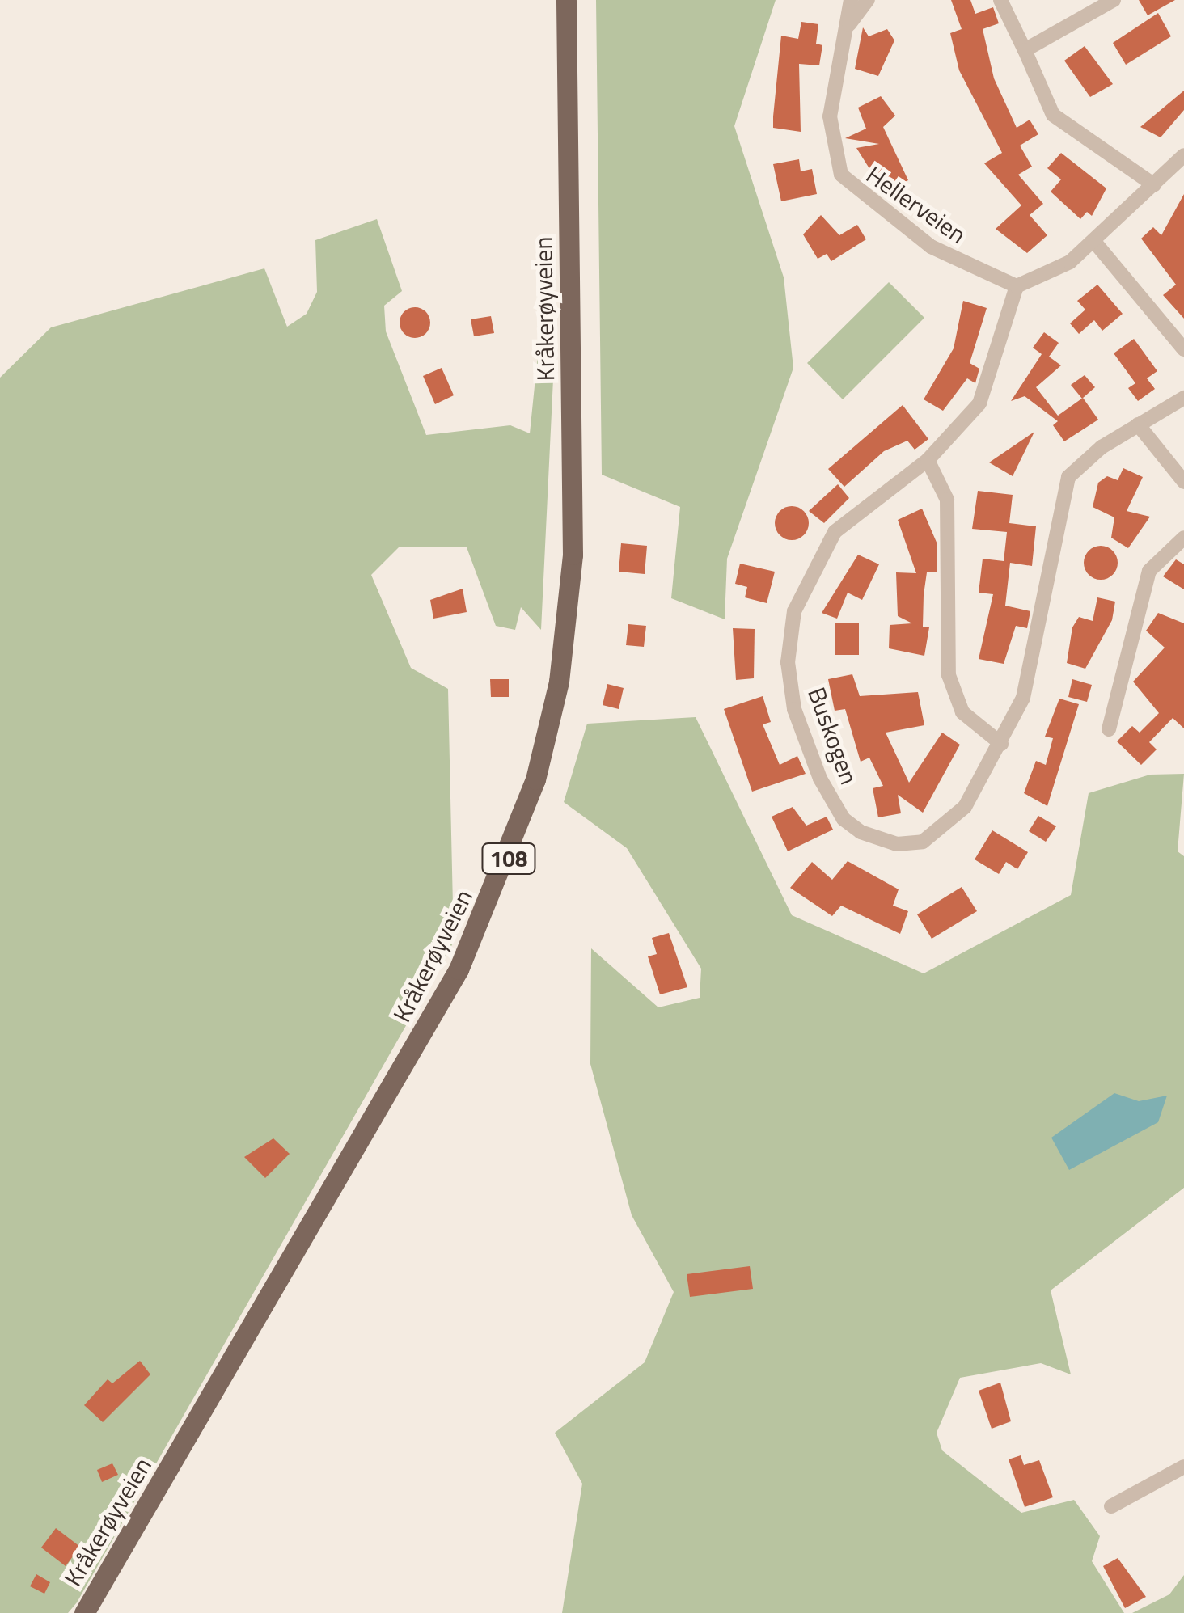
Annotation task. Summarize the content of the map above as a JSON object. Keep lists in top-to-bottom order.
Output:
{
  "streets": {
    "main road": ["Kråkerøyveien", "108"],
    "street": ["Hellerveien", "Buskogen"]
  },
  "crossings": [
    ["Hellerveien", "Buskogen"]
  ]
}
